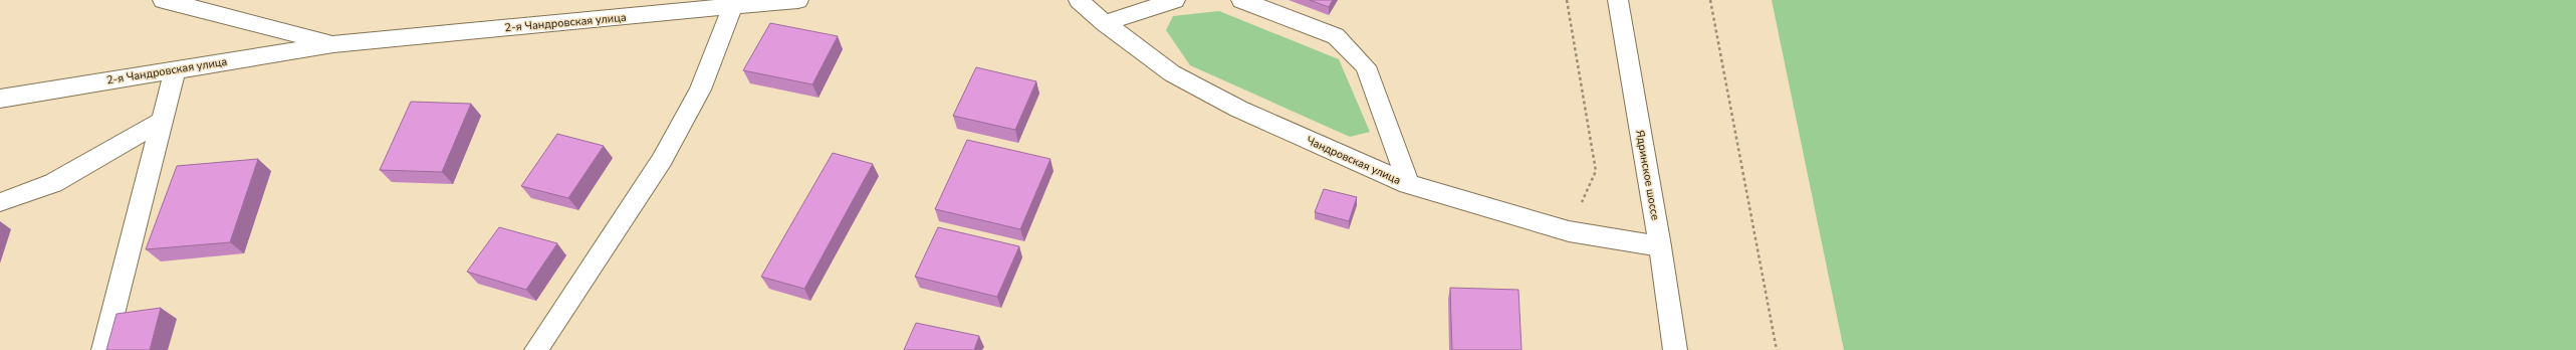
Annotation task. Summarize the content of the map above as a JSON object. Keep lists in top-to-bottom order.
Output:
{
  "streets": {
    "street": ["2-я Чандровская улица", "Чандровская улица", "Ядринское шоссе"]
  },
  "crossings": [
    ["Чандровская улица", "Ядринское шоссе"]
  ]
}
